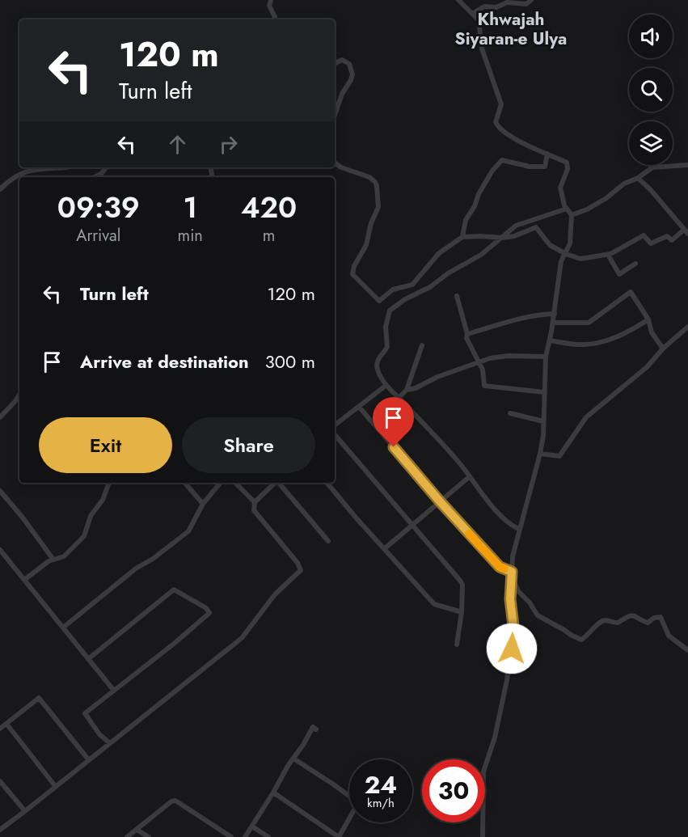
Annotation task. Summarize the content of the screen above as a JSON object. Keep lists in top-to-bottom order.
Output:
{
  "districts": ["Khwajah Siyaran-e Ulya"],
  "page": {
    "turn": ["120 m", "Turn left"],
    "eta": [
      "09:39",
      "Arrival",
      "1",
      "min",
      "420",
      "m"
    ],
    "list": [
      {
        "name": "Turn left",
        "value": "120 m"
      },
      {
        "name": "Arrive at destination",
        "value": "300 m"
      }
    ],
    "buttons": ["Exit", "Share"],
    "speed": "24 km/h",
    "limit": "30"
  }
}
